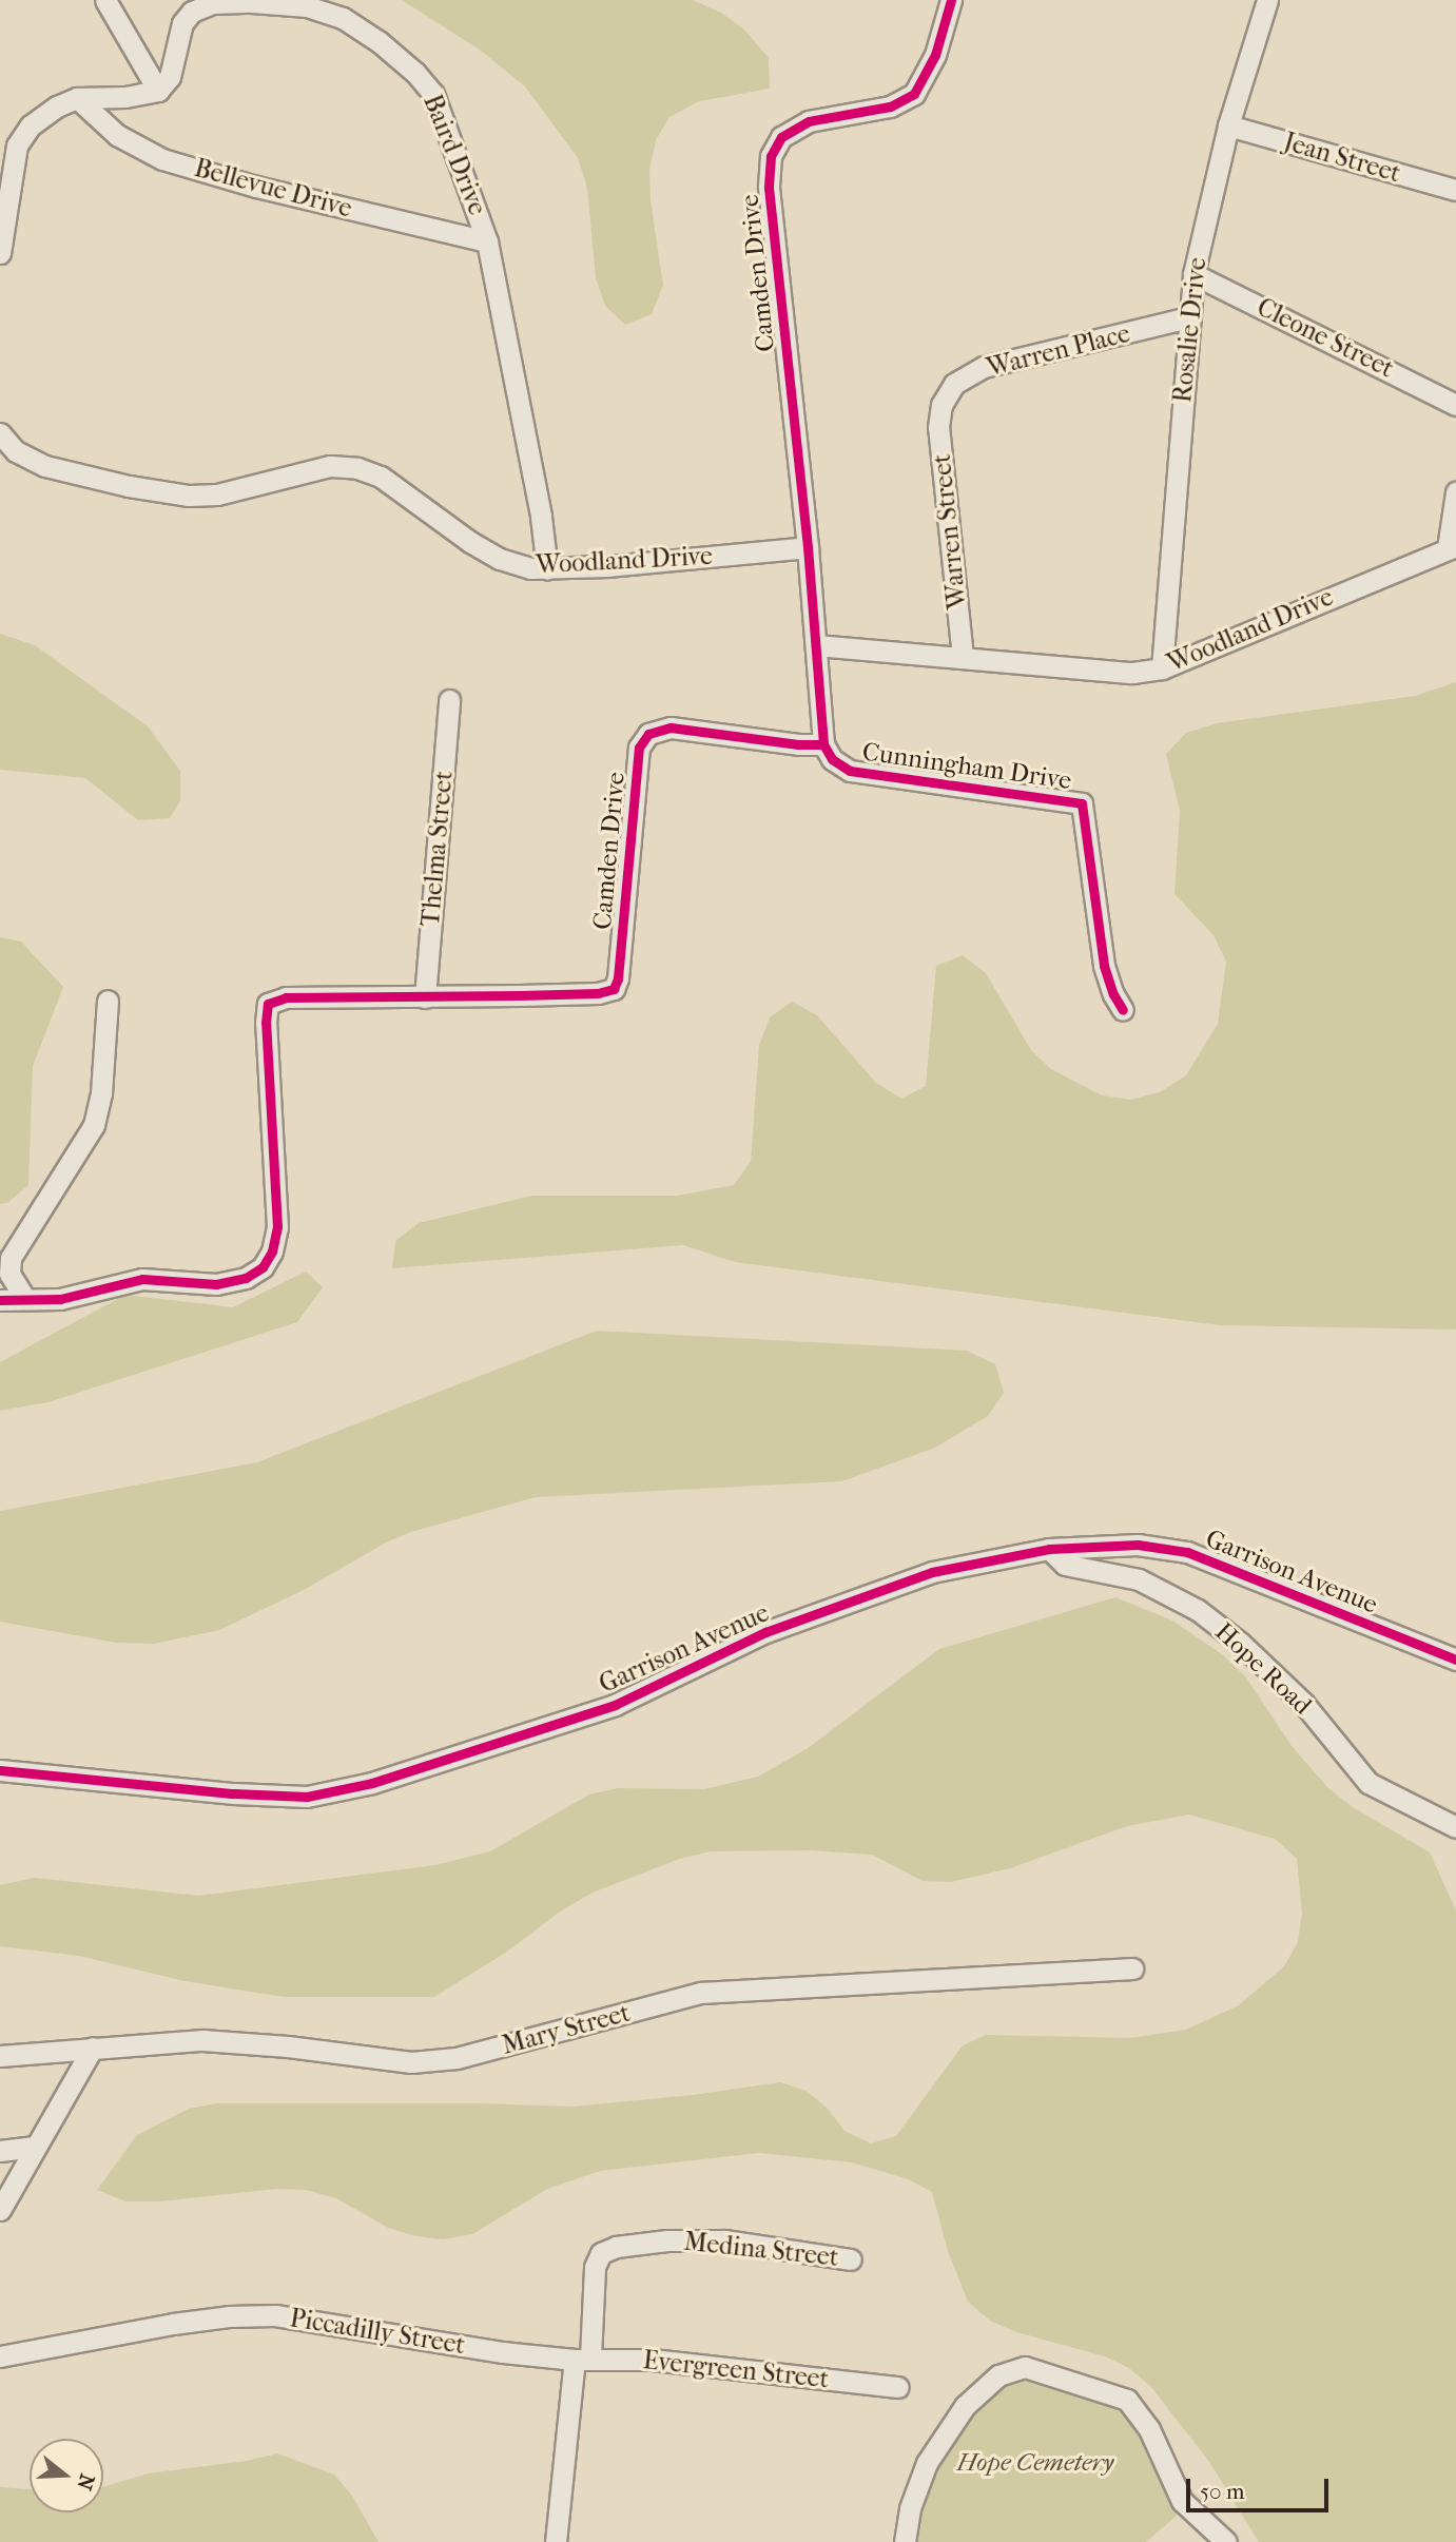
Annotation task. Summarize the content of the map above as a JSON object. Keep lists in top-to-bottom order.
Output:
{
  "streets": {
    "street": [
      "Baird Drive",
      "Jean Street",
      "Bellevue Drive",
      "Camden Drive",
      "Rosalie Drive",
      "Cleone Street",
      "Warren Place",
      "Warren Street",
      "Woodland Drive",
      "Cunningham Drive",
      "Thelma Street",
      "Garrison Avenue",
      "Hope Road",
      "Mary Street",
      "Medina Street",
      "Piccadilly Street",
      "Evergreen Street"
    ]
  },
  "crossings": [
    ["Baird Drive", "Bellevue Drive"],
    ["Baird Drive", "Woodland Drive"],
    ["Jean Street", "Rosalie Drive"],
    ["Camden Drive", "Woodland Drive"],
    ["Camden Drive", "Cunningham Drive"],
    ["Camden Drive", "Thelma Street"],
    ["Rosalie Drive", "Cleone Street"],
    ["Rosalie Drive", "Warren Place"],
    ["Rosalie Drive", "Woodland Drive"],
    ["Warren Place", "Warren Street"],
    ["Warren Street", "Woodland Drive"],
    ["Garrison Avenue", "Hope Road"],
    ["Medina Street", "Piccadilly Street"],
    ["Medina Street", "Evergreen Street"],
    ["Piccadilly Street", "Evergreen Street"]
  ],
  "parks": ["Hope Cemetery"],
  "scale_bar": "50 m",
  "north": "right"
}
